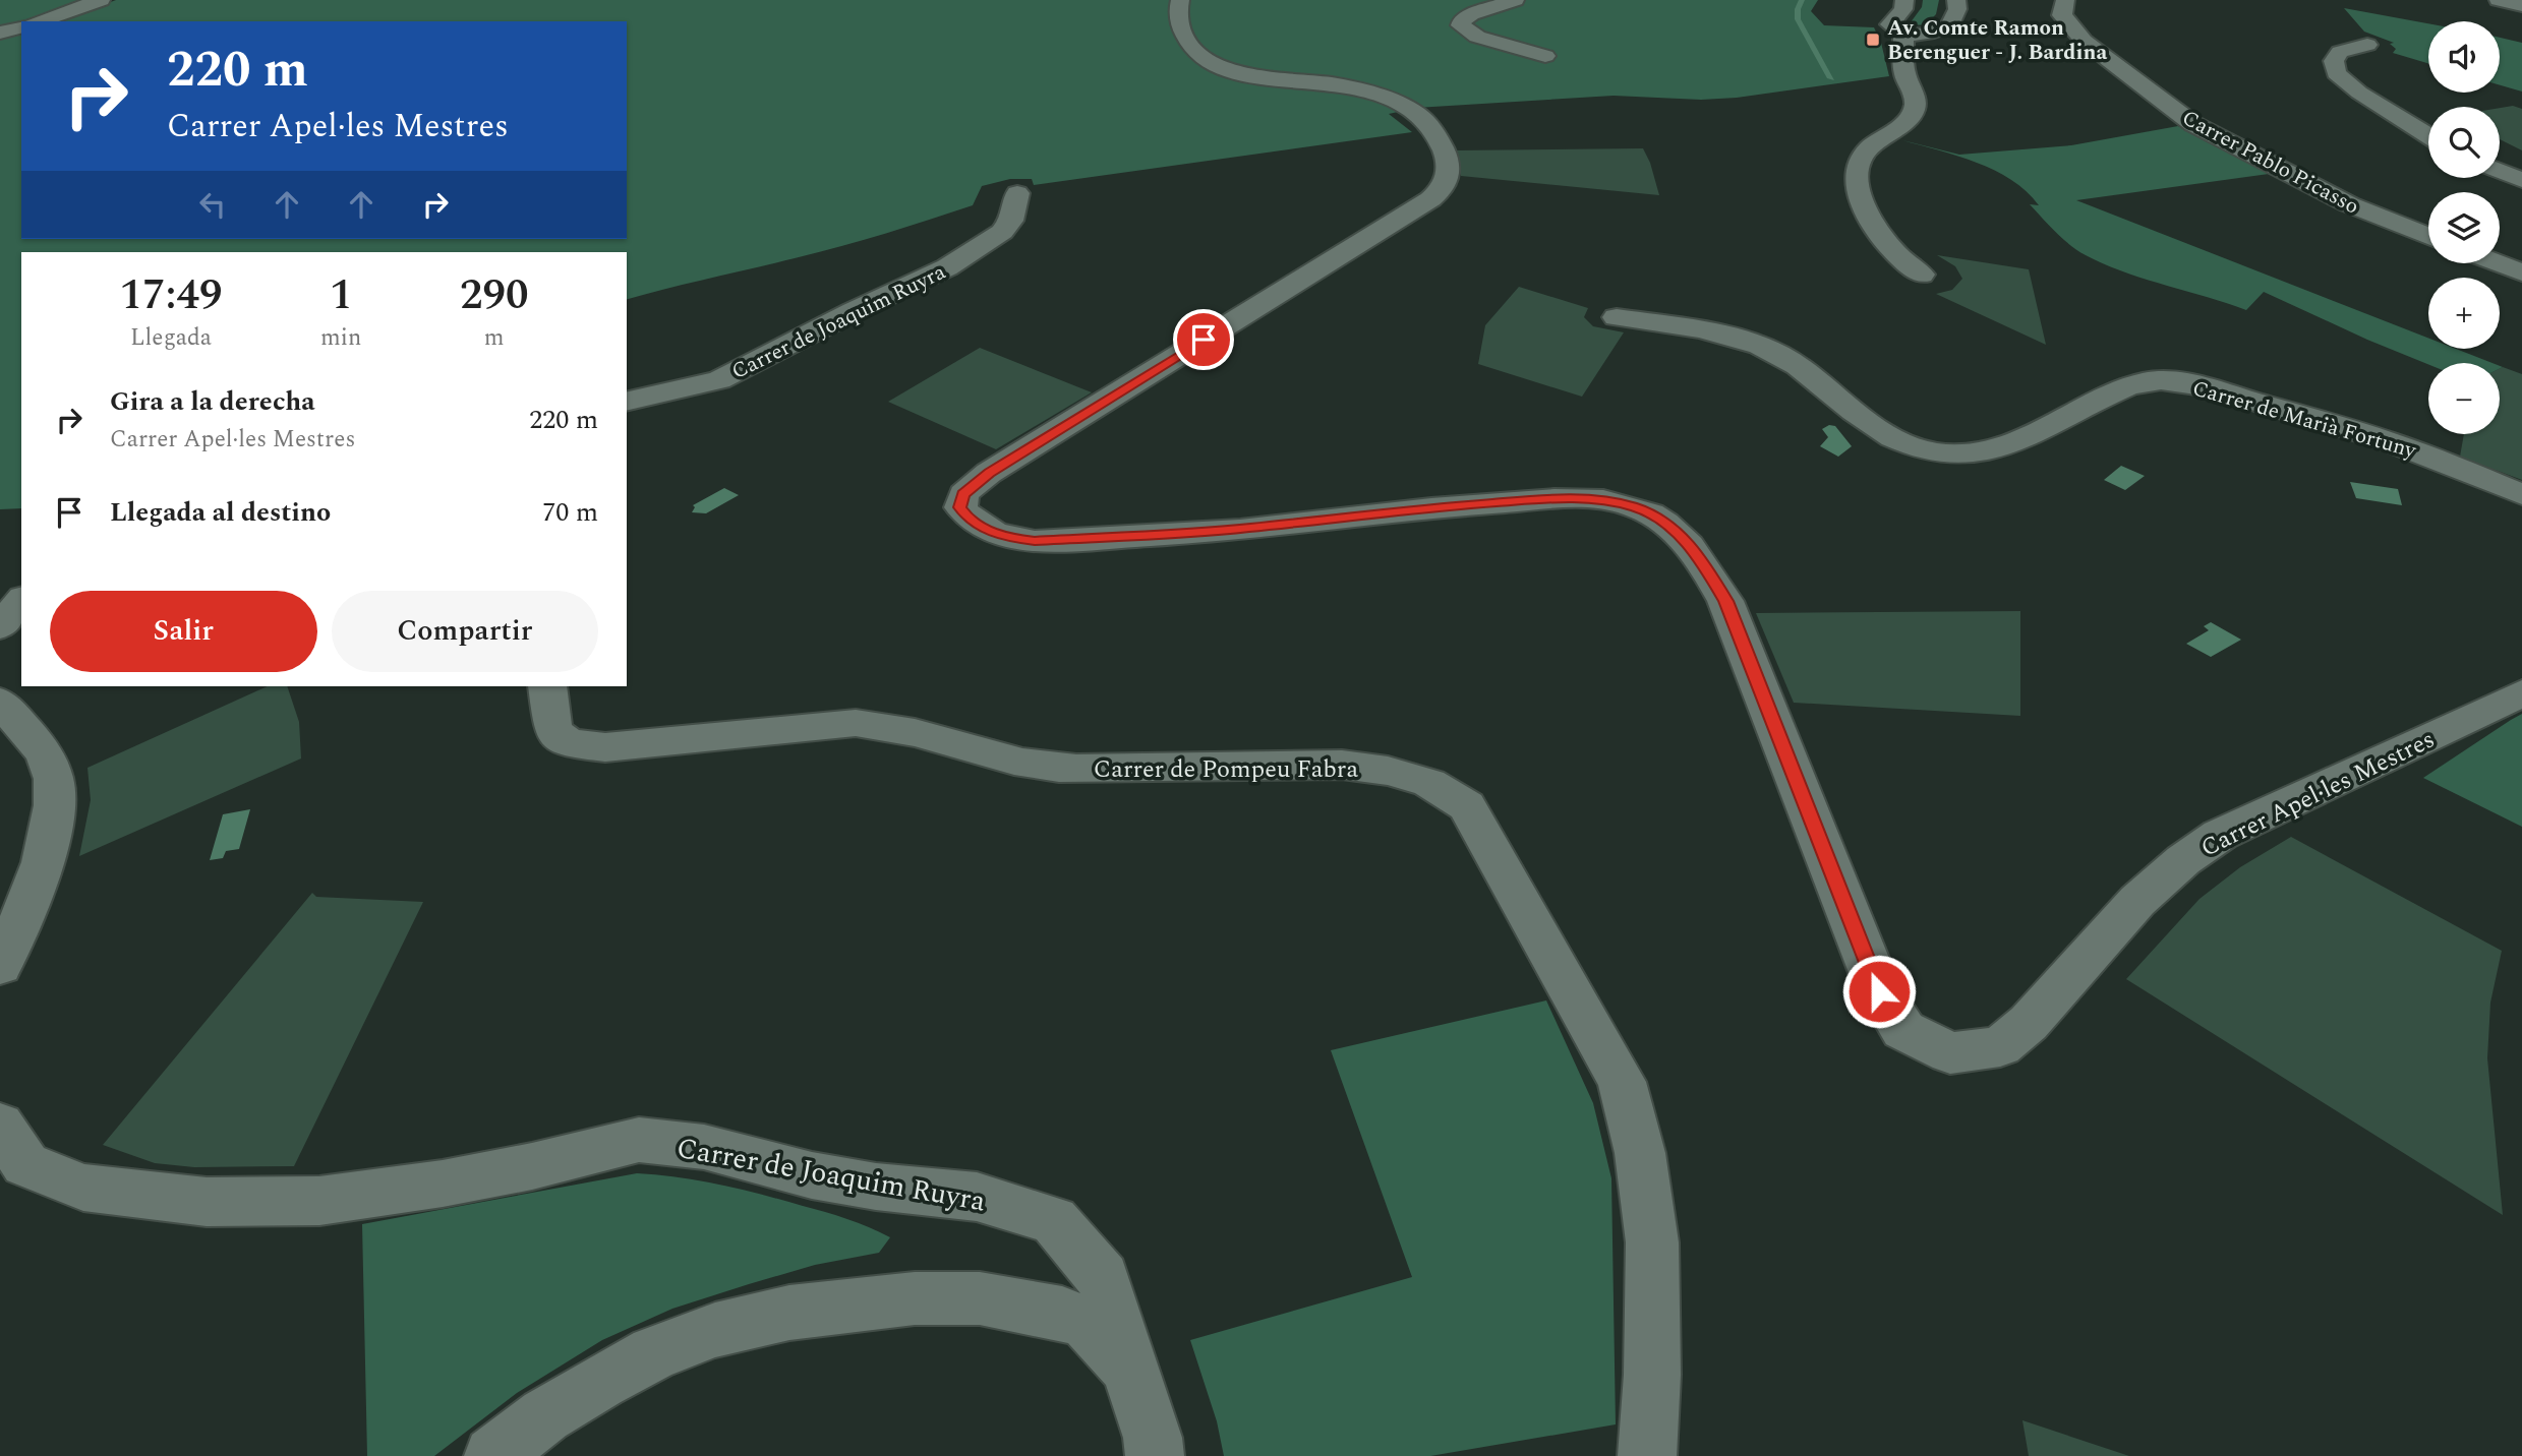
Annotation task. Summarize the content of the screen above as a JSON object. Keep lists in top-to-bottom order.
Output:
{
  "streets": {
    "street": [
      "Carrer Pablo Picasso",
      "Carrer de Joaquim Ruyra",
      "Carrer de Marià Fortuny",
      "Carrer de Pompeu Fabra",
      "Carrer Apel·les Mestres"
    ]
  },
  "places": {
    "transit": ["Av. Comte Ramon Berenguer - J. Bardina"]
  },
  "page": {
    "map_buttons": ["+", "−"],
    "turn": ["220 m", "Carrer Apel·les Mestres"],
    "eta": [
      "17:49",
      "Llegada",
      "1",
      "min",
      "290",
      "m"
    ],
    "list": [
      {
        "name": "Gira a la derecha",
        "note": "Carrer Apel·les Mestres",
        "value": "220 m"
      },
      {
        "name": "Llegada al destino",
        "value": "70 m"
      }
    ],
    "buttons": ["Salir", "Compartir"]
  }
}
